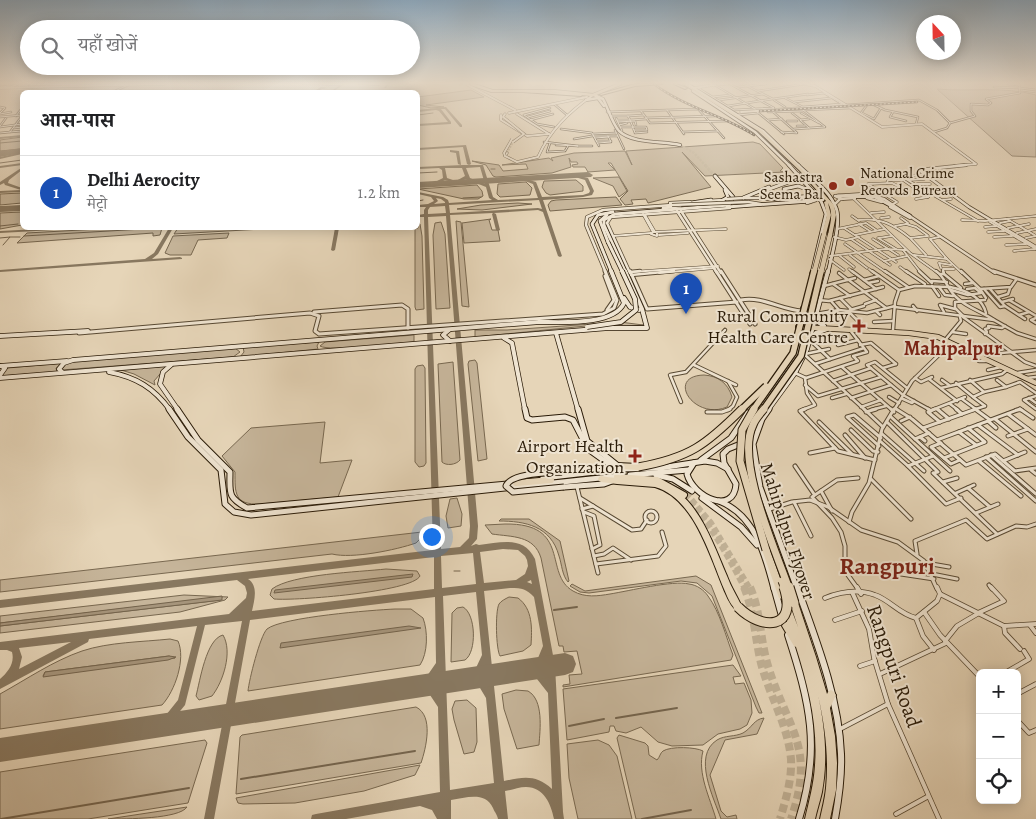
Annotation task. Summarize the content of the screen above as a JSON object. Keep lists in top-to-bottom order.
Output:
{
  "streets": {
    "highway": ["Mahipalpur Flyover"],
    "street": ["Rangpuri Road"]
  },
  "districts": ["Mahipalpur", "Rangpuri"],
  "places": {
    "other": ["National Crime Records Bureau", "Sashastra Seema Bal"],
    "health": ["Rural Community Health Care Centre", "Airport Health Organization"]
  },
  "north": "top",
  "page": {
    "search": "यहाँ खोजें",
    "heading": "आस-पास",
    "list": [
      {
        "mark": "1",
        "name": "Delhi Aerocity",
        "note": "मेट्रो",
        "value": "1.2 km"
      }
    ],
    "pins": "1",
    "map_buttons": ["+", "−"]
  }
}
